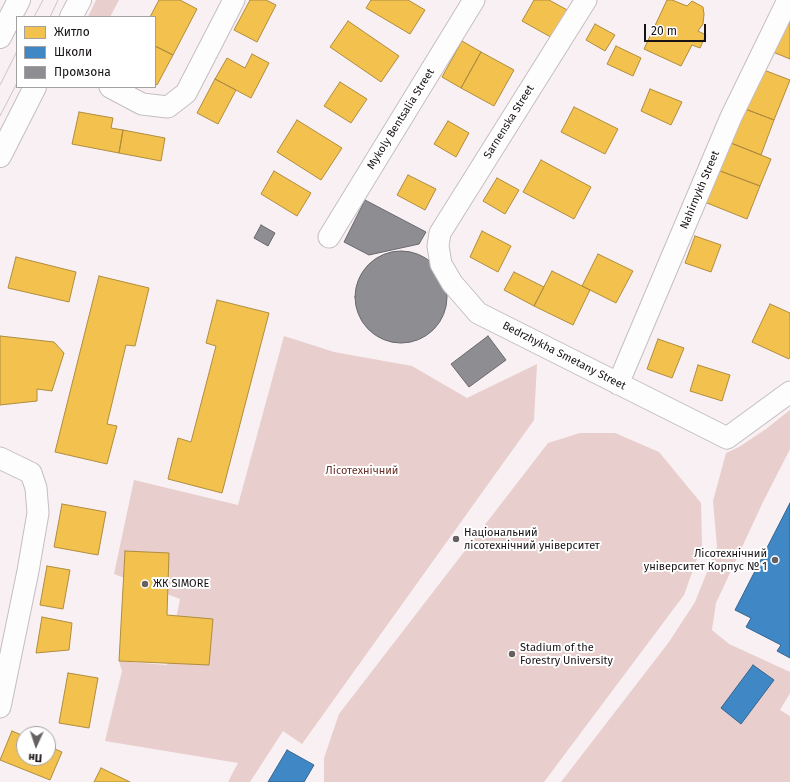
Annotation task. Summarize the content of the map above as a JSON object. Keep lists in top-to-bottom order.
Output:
{
  "streets": {
    "street": [
      "Mykoly Bentsalia Street",
      "Sarnenska Street",
      "Nahirnykh Street",
      "Bedrzhykha Smetany Street"
    ]
  },
  "crossings": [
    ["Sarnenska Street", "Bedrzhykha Smetany Street"],
    ["Nahirnykh Street", "Bedrzhykha Smetany Street"]
  ],
  "parks": ["Лісотехнічний"],
  "places": [
    "Національний лісотехнічний університет",
    "Лісотехнічний університет Корпус № 1",
    "ЖК SIMORE",
    "Stadium of the Forestry University"
  ],
  "legend": ["Житло", "Школи", "Промзона"],
  "scale_bar": "20 m",
  "north": "bottom"
}
